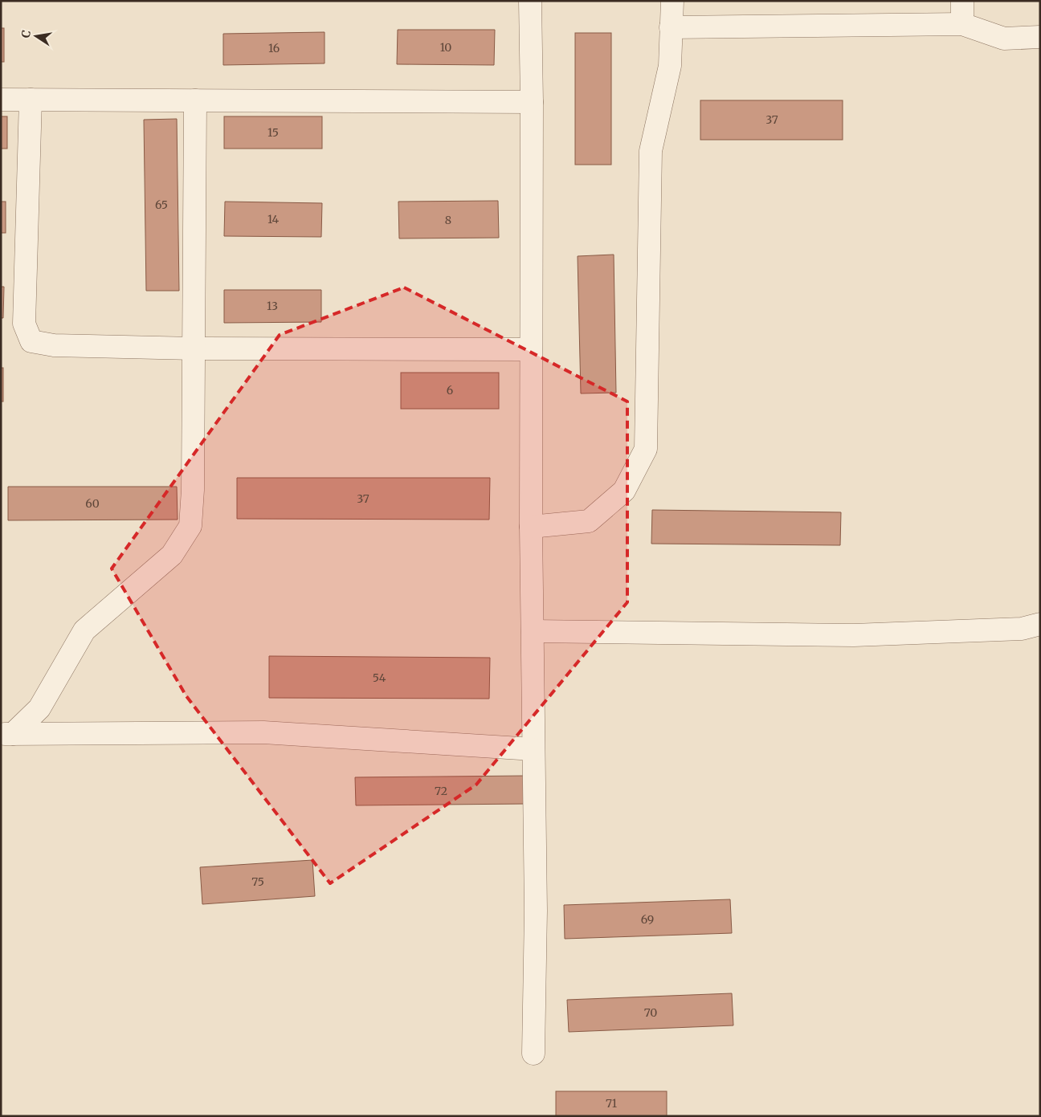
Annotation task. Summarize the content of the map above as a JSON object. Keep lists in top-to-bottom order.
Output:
{
  "house_numbers": [
    "10",
    "16",
    "37",
    "15",
    "65",
    "14",
    "8",
    "13",
    "6",
    "37",
    "60",
    "54",
    "72",
    "75",
    "69",
    "70",
    "71"
  ],
  "north": "left"
}
